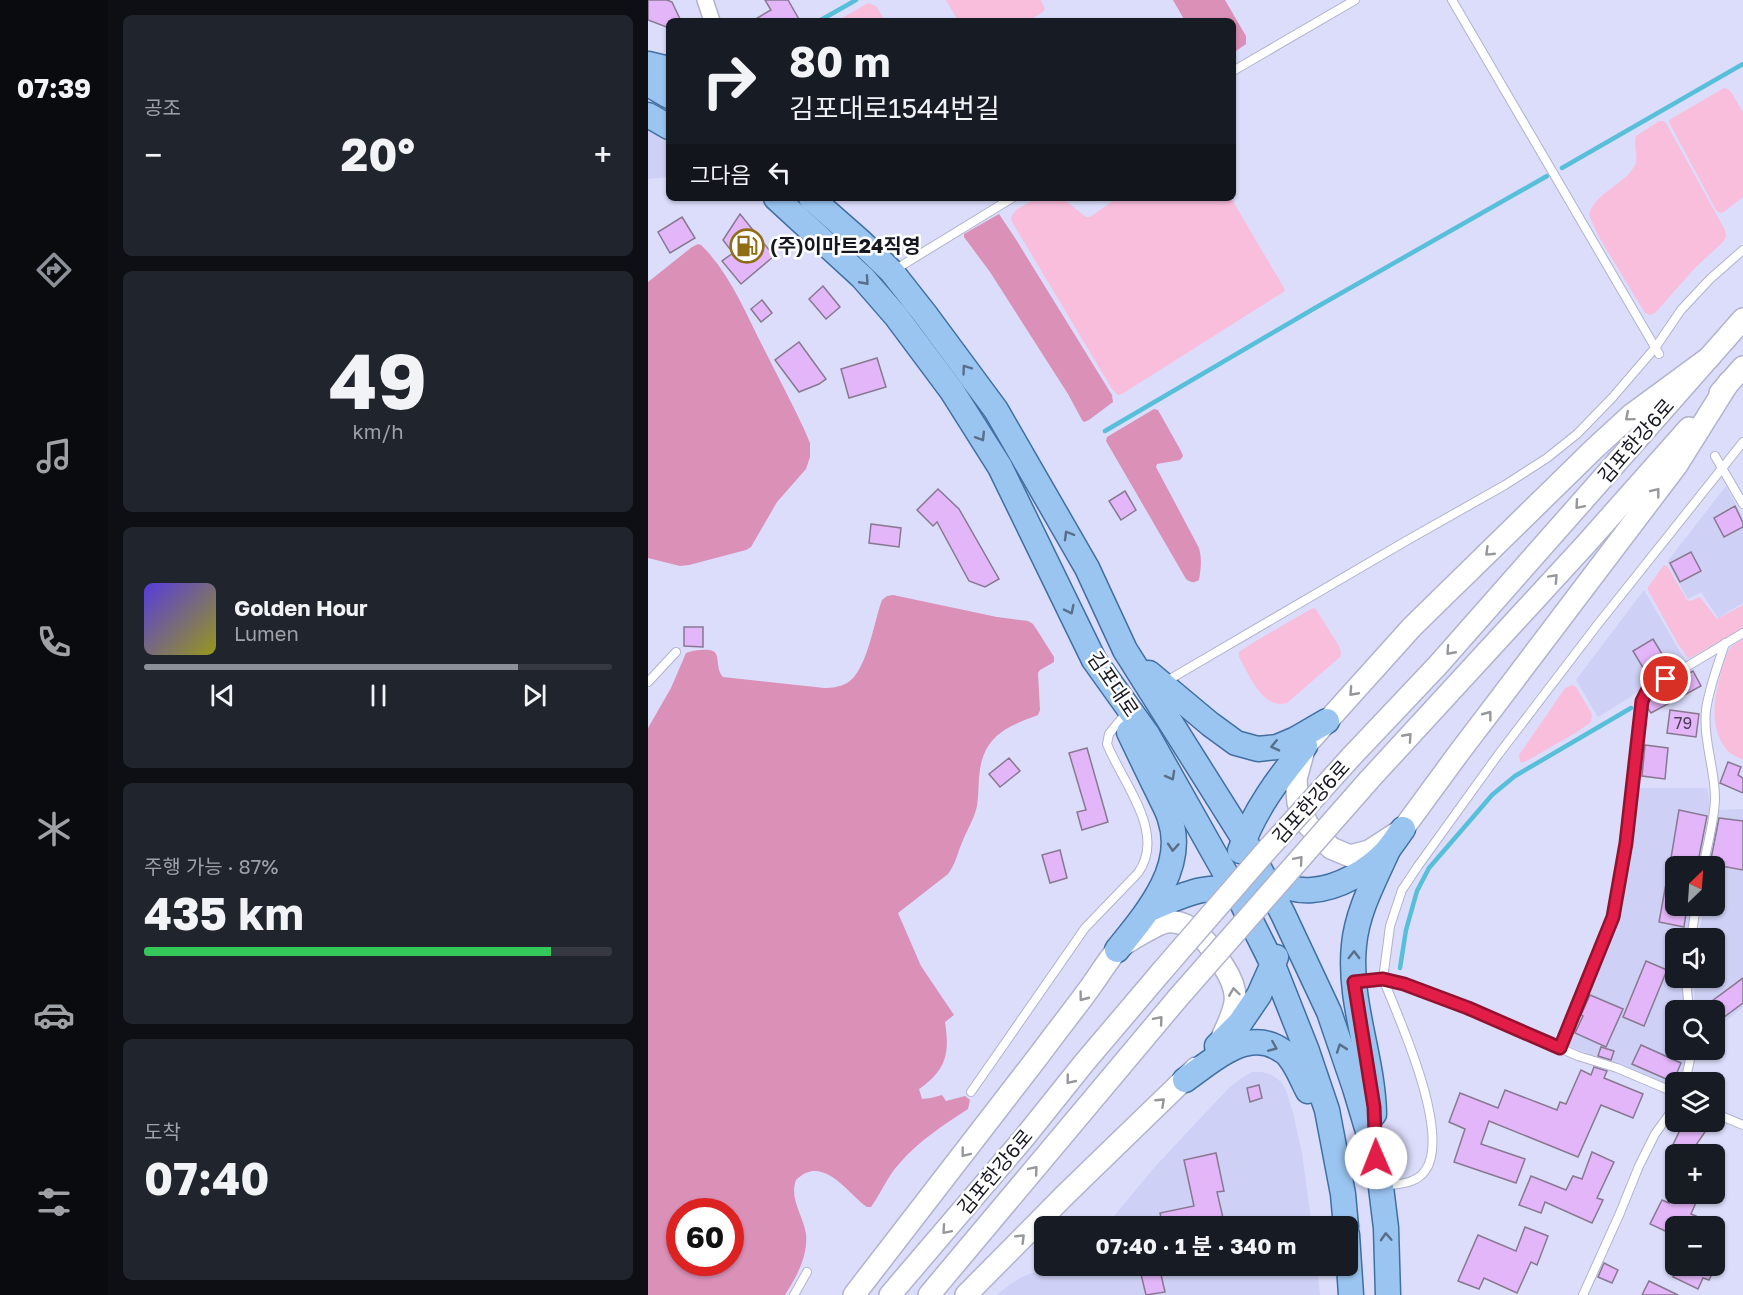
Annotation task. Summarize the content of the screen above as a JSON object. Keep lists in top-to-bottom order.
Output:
{
  "streets": {
    "main road": ["김포대로"],
    "street": ["김포한강6로"]
  },
  "places": {
    "fuel station": ["(주)이마트24직영"]
  },
  "house_numbers": ["79"],
  "north": "top right",
  "page": {
    "tabs": "07:39",
    "tile": [
      "공조",
      ["49", "km/h"],
      ["주행 가능 · 87%", "435 km"],
      ["도착", "07:40"]
    ],
    "turn": ["80 m", "김포대로1544번길"],
    "heat": ["−", "20°", "+"],
    "then": "그다음",
    "song": ["Golden Hour", "Lumen"],
    "map_buttons": ["+", "−"],
    "limit": "60",
    "trip": "07:40 · 1 분 · 340 m"
  }
}
